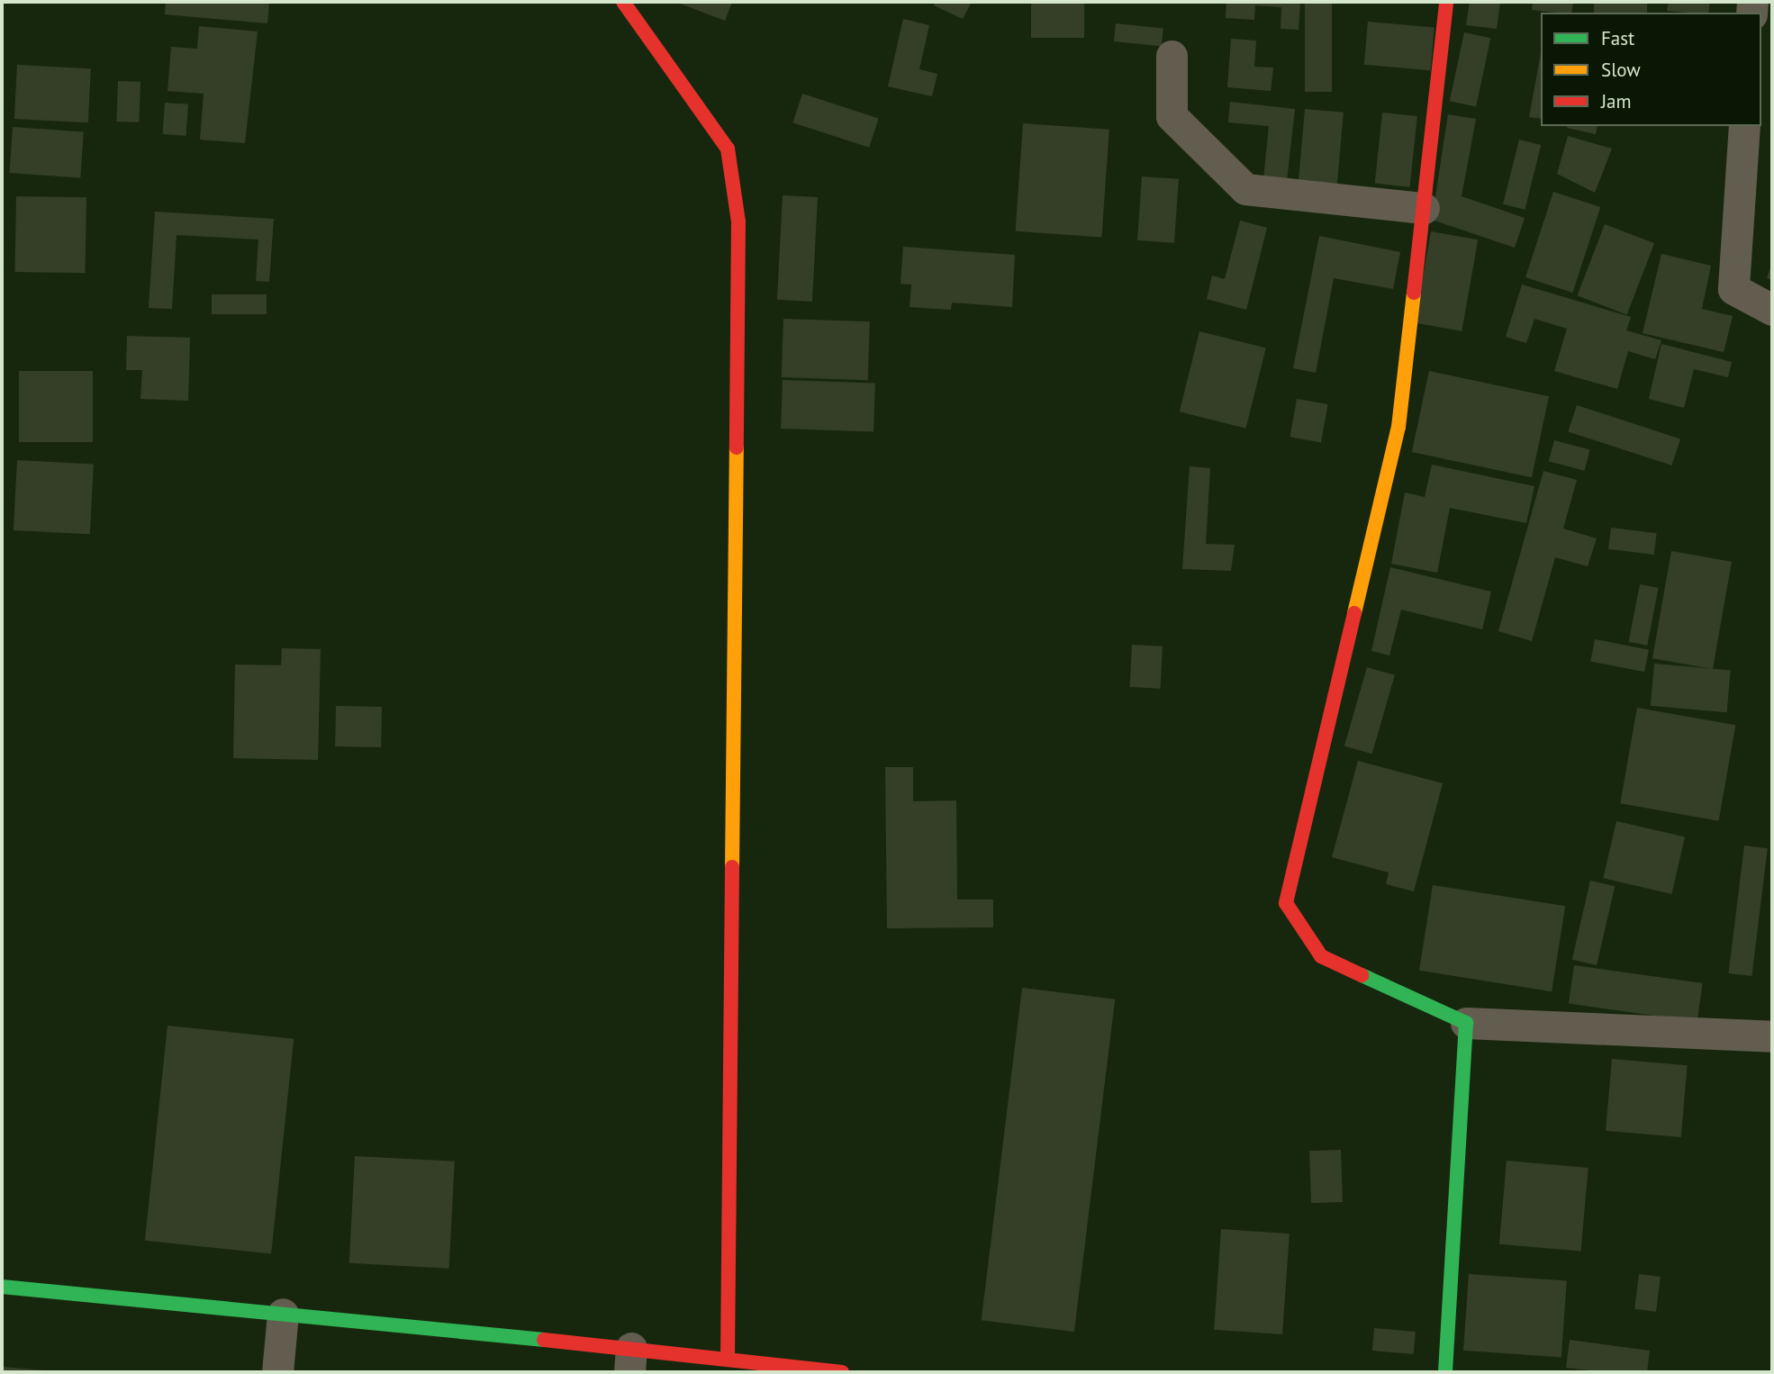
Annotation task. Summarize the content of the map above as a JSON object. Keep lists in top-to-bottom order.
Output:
{
  "legend": ["Fast", "Slow", "Jam"]
}
